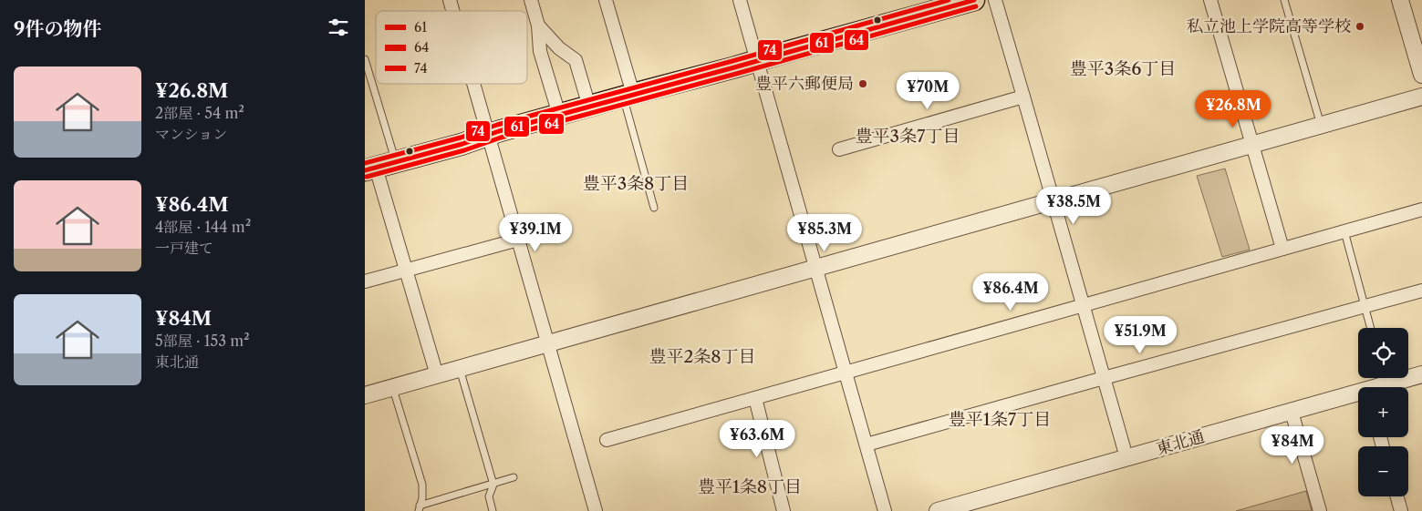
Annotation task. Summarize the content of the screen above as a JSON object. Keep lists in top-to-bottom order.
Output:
{
  "streets": {
    "street": ["東北通"]
  },
  "districts": [
    "豊平3条6丁目",
    "豊平3条7丁目",
    "豊平3条8丁目",
    "豊平2条8丁目",
    "豊平1条7丁目",
    "豊平1条8丁目"
  ],
  "places": ["私立池上学院高等学校", "豊平六郵便局"],
  "lines": ["transit line 61", "transit line 74", "transit line 64"],
  "legend": ["61", "64", "74"],
  "page": {
    "heading": "9件の物件",
    "list": [
      {
        "name": "¥26.8M",
        "note": "2部屋 · 54 m² · マンション"
      },
      {
        "name": "¥86.4M",
        "note": "4部屋 · 144 m² · 一戸建て"
      },
      {
        "name": "¥84M",
        "note": "5部屋 · 153 m² · 東北通"
      }
    ],
    "price": [
      "¥70M",
      "¥26.8M",
      "¥38.5M",
      "¥39.1M",
      "¥85.3M",
      "¥86.4M",
      "¥51.9M",
      "¥63.6M",
      "¥84M"
    ],
    "map_buttons": ["+", "−"]
  }
}
